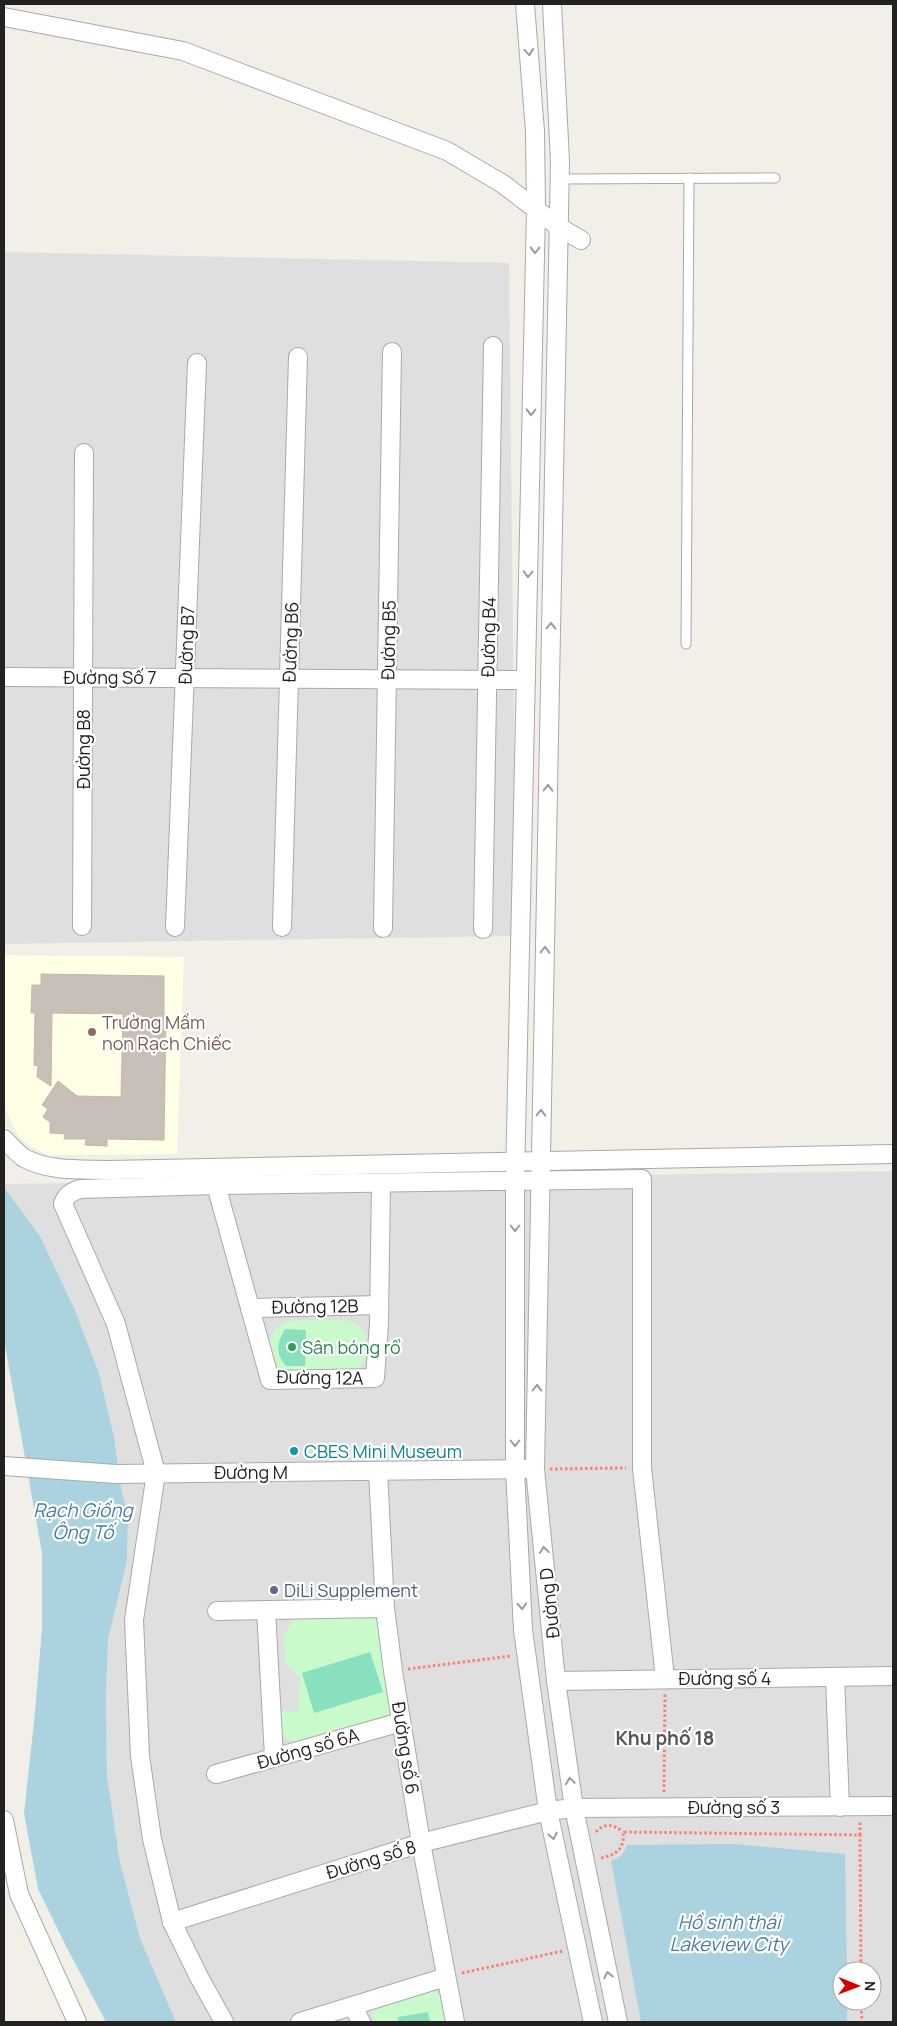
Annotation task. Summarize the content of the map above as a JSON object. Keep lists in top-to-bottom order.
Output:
{
  "streets": {
    "street": [
      "Đường B4",
      "Đường B5",
      "Đường B6",
      "Đường B7",
      "Đường Số 7",
      "Đường B8",
      "Đường 12B",
      "Đường 12A",
      "Đường M",
      "Đường D",
      "Đường số 4",
      "Đường số 6A",
      "Đường số 6",
      "Đường số 3",
      "Đường số 8"
    ]
  },
  "crossings": [
    ["Đường B4", "Đường Số 7"],
    ["Đường B5", "Đường Số 7"],
    ["Đường B6", "Đường Số 7"],
    ["Đường B7", "Đường Số 7"],
    ["Đường Số 7", "Đường B8"],
    ["Đường Số 7", "Đường D"],
    ["Đường 12B", "Đường 12A"],
    ["Đường M", "Đường D"],
    ["Đường M", "Đường số 6"],
    ["Đường D", "Đường số 4"],
    ["Đường D", "Đường số 3"],
    ["Đường D", "Đường số 8"],
    ["Đường số 6A", "Đường số 6"],
    ["Đường số 6", "Đường số 8"],
    ["Đường số 3", "Đường số 8"]
  ],
  "districts": ["Khu phố 18"],
  "water": ["Rạch Giồng Ông Tố", "Hồ sinh thái Lakeview City"],
  "places": [
    "Trường Mầm non Rạch Chiếc",
    "Sân bóng rổ",
    "CBES Mini Museum",
    "DiLi Supplement"
  ],
  "north": "right"
}
